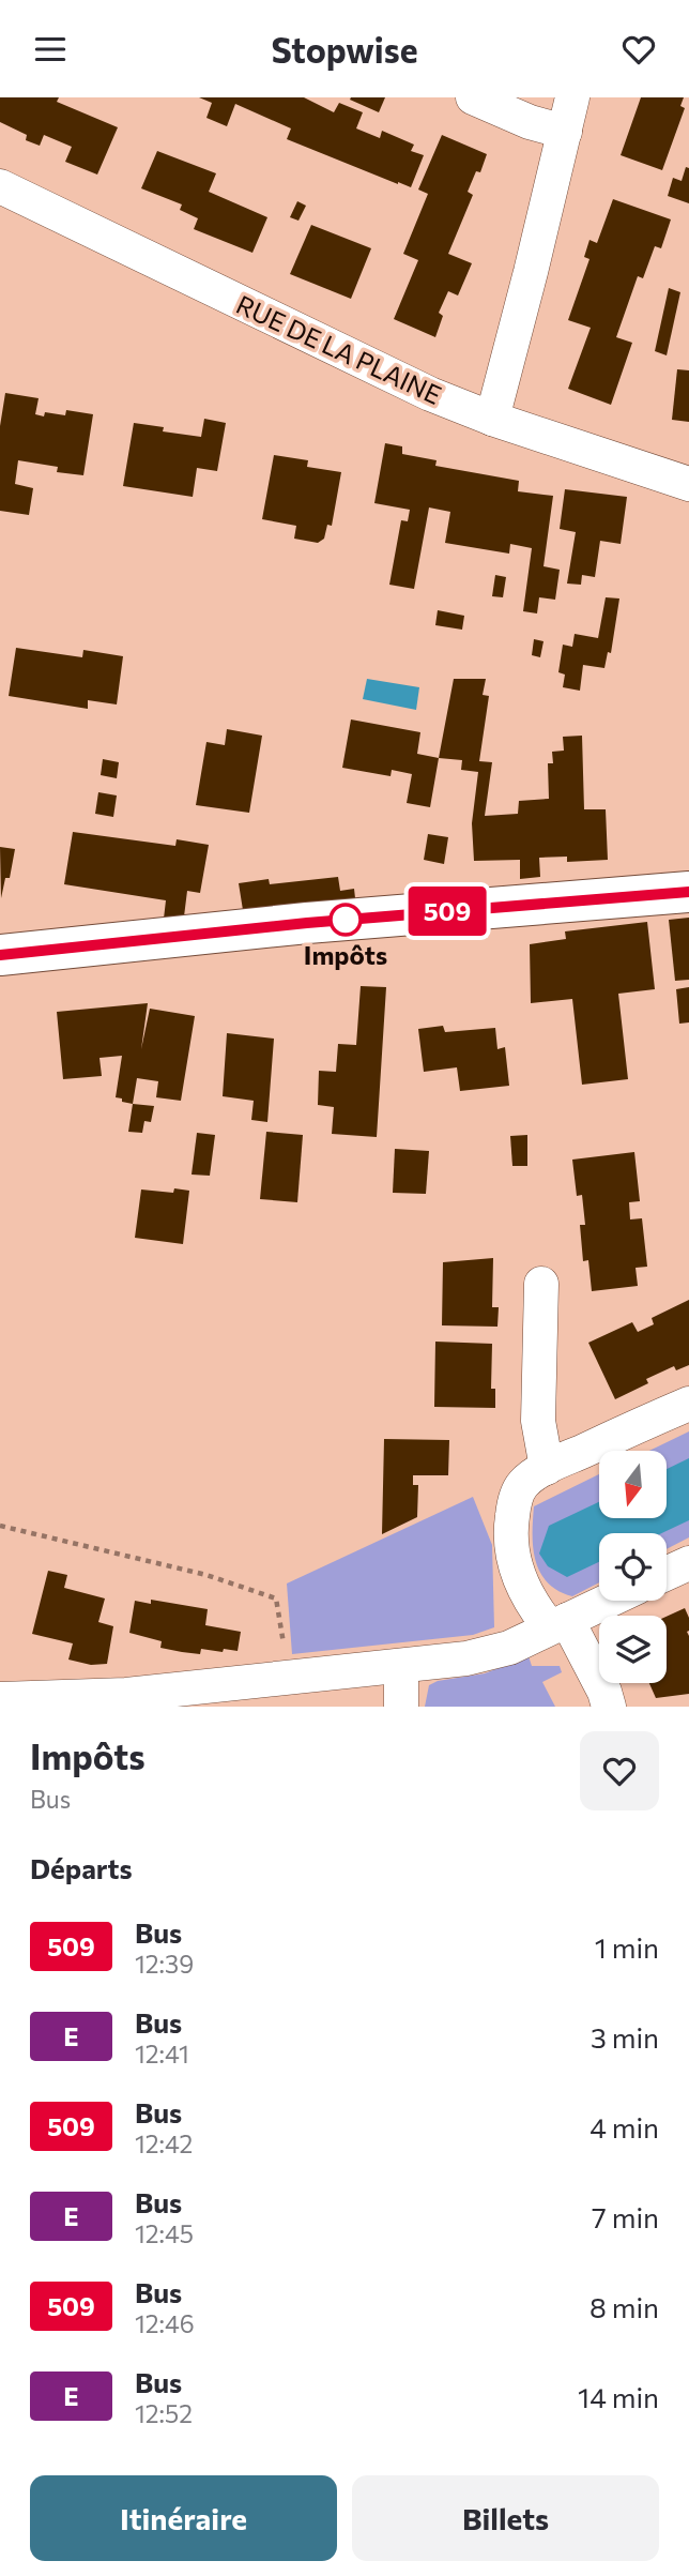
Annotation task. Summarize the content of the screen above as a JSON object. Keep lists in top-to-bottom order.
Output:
{
  "streets": {
    "street": ["RUE DE LA PLAINE"]
  },
  "places": ["Impôts"],
  "lines": ["bus line 509"],
  "north": "bottom",
  "page": {
    "header": "Stopwise",
    "on_map": "509",
    "heading": [
      ["Impôts", "Bus"],
      "Départs"
    ],
    "list": [
      {
        "mark": "509",
        "name": "Bus",
        "note": "12:39",
        "value": "1 min"
      },
      {
        "mark": "E",
        "name": "Bus",
        "note": "12:41",
        "value": "3 min"
      },
      {
        "mark": "509",
        "name": "Bus",
        "note": "12:42",
        "value": "4 min"
      },
      {
        "mark": "E",
        "name": "Bus",
        "note": "12:45",
        "value": "7 min"
      },
      {
        "mark": "509",
        "name": "Bus",
        "note": "12:46",
        "value": "8 min"
      },
      {
        "mark": "E",
        "name": "Bus",
        "note": "12:52",
        "value": "14 min"
      }
    ],
    "buttons": ["Itinéraire", "Billets"]
  }
}
